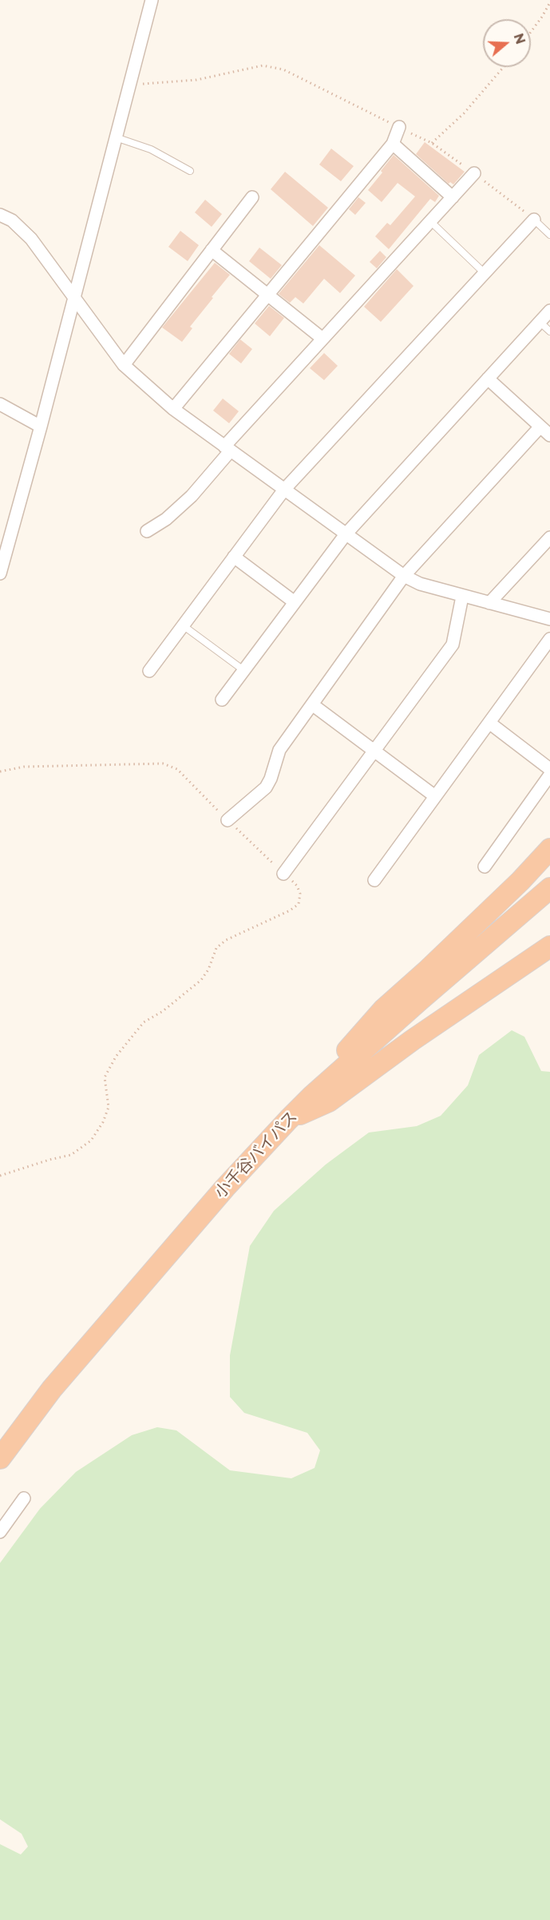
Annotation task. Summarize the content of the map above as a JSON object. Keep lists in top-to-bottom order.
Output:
{
  "streets": {
    "highway": ["小千谷バイパス"]
  },
  "north": "right"
}
